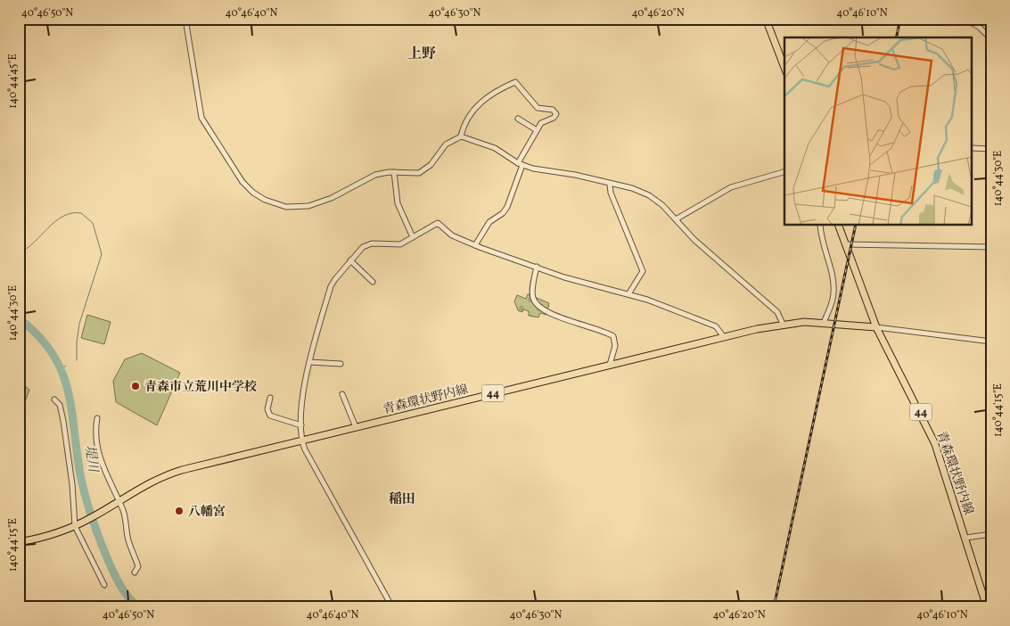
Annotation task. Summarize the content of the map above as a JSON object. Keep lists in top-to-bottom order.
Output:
{
  "streets": {
    "main road": ["44", "青森環状野内線"]
  },
  "districts": ["上野", "稲田"],
  "water": ["堤川"],
  "places": ["青森市立荒川中学校", "八幡宮"],
  "coordinates": [
    "40°46'50\"N",
    "40°46'40\"N",
    "40°46'30\"N",
    "40°46'20\"N",
    "40°46'10\"N",
    "140°44'45\"E",
    "140°44'30\"E",
    "140°44'15\"E"
  ]
}
